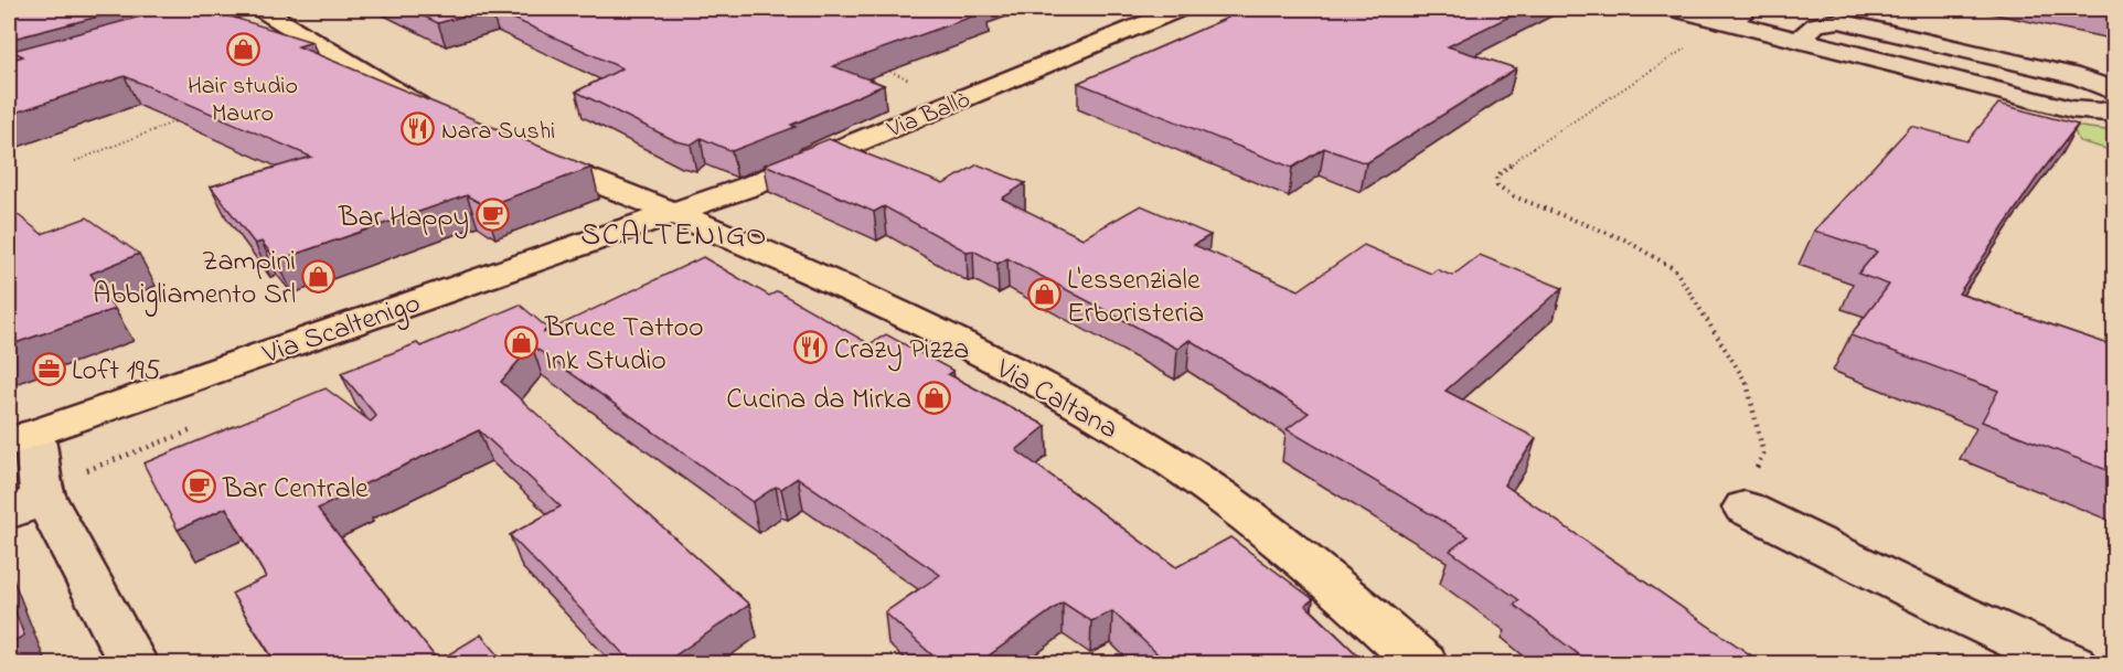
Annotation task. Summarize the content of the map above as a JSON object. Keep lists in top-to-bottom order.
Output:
{
  "streets": {
    "main road": ["Via Ballò", "Via Scaltenigo", "Via Caltana"]
  },
  "crossings": [
    ["Via Ballò", "Via Scaltenigo"],
    ["Via Ballò", "Via Caltana"],
    ["Via Scaltenigo", "Via Caltana"]
  ],
  "districts": ["SCALTENIGO"],
  "places": {
    "shop": [
      "Hair studio Mauro",
      "Zampini Abbigliamento Srl",
      "L'essenziale Erboristeria",
      "Bruce Tattoo Ink Studio",
      "Cucina da Mirka"
    ],
    "restaurant": ["Nara Sushi", "Crazy Pizza"],
    "cafe": ["Bar Happy", "Bar Centrale"],
    "office": ["Loft 195"]
  }
}
